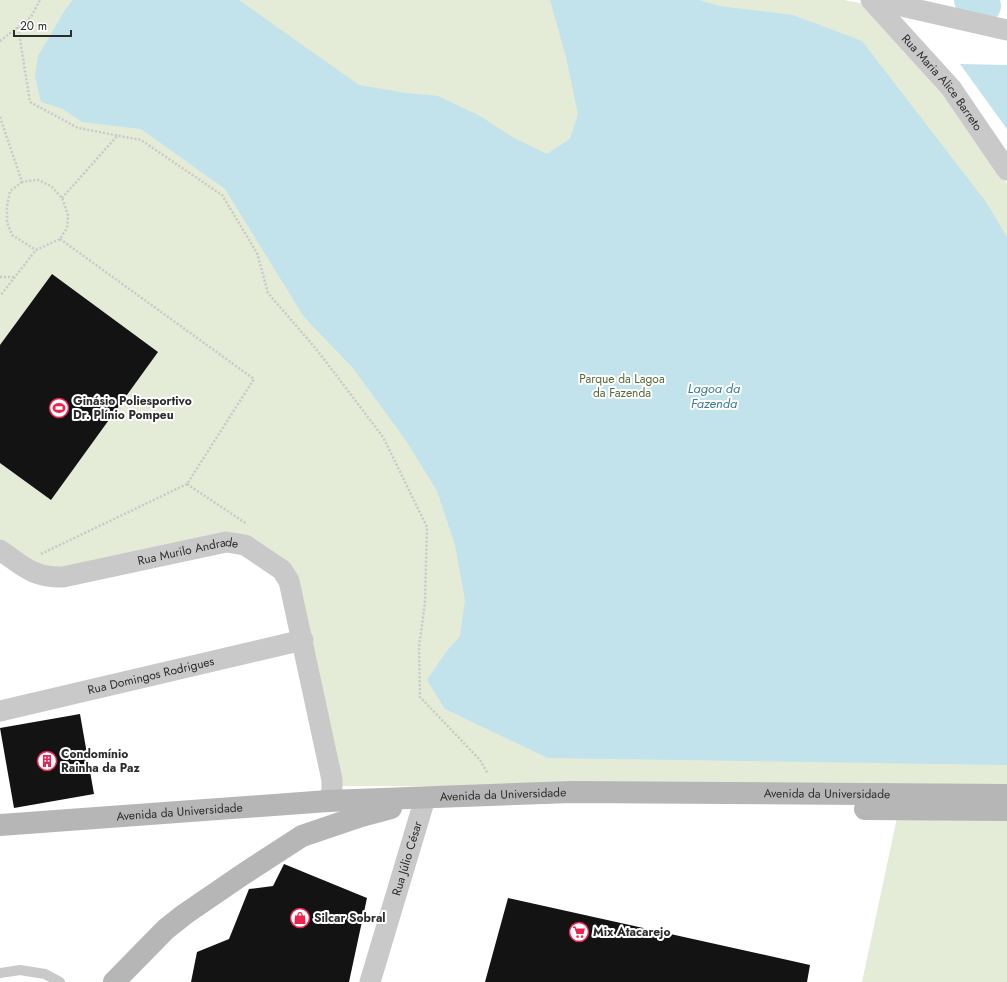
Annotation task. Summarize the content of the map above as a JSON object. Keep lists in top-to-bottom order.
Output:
{
  "streets": {
    "main road": ["Avenida da Universidade"],
    "street": [
      "Rua Maria Alice Barreto",
      "Rua Murilo Andrade",
      "Rua Domingos Rodrigues",
      "Rua Júlio César"
    ]
  },
  "crossings": [
    ["Rua Murilo Andrade", "Rua Domingos Rodrigues"],
    ["Rua Murilo Andrade", "Avenida da Universidade"],
    ["Avenida da Universidade", "Rua Júlio César"]
  ],
  "water": ["Lagoa da Fazenda"],
  "parks": ["Parque da Lagoa da Fazenda"],
  "places": {
    "sports": ["Ginásio Poliesportivo Dr. Plínio Pompeu"],
    "building": ["Condomínio Rainha da Paz"],
    "shop": ["Silcar Sobral"],
    "supermarket": ["Mix Atacarejo"]
  },
  "scale_bar": "20 m"
}
